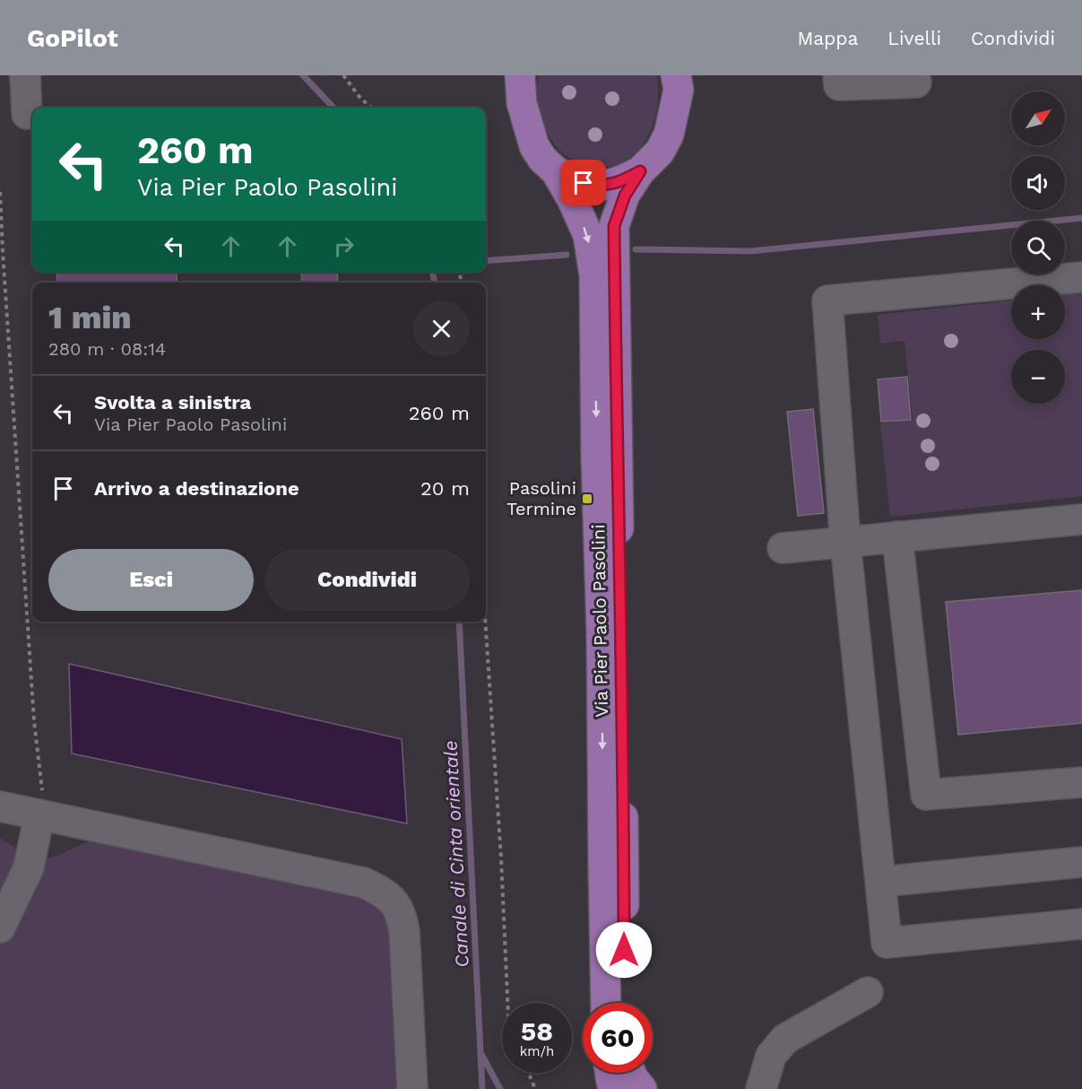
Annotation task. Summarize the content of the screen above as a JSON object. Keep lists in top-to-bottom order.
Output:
{
  "streets": {
    "main road": ["Via Pier Paolo Pasolini"]
  },
  "water": ["Canale di Cinta orientale"],
  "places": {
    "transit": ["Pasolini Termine"]
  },
  "north": "top right",
  "page": {
    "header": "GoPilot",
    "nav": ["Mappa", "Livelli", "Condividi"],
    "map_buttons": ["+", "−"],
    "turn": ["260 m", "Via Pier Paolo Pasolini"],
    "heading": ["1 min", "280 m · 08:14"],
    "list": [
      {
        "name": "Svolta a sinistra",
        "note": "Via Pier Paolo Pasolini",
        "value": "260 m"
      },
      {
        "name": "Arrivo a destinazione",
        "value": "20 m"
      }
    ],
    "buttons": ["Esci", "Condividi"],
    "speed": "58 km/h",
    "limit": "60"
  }
}
